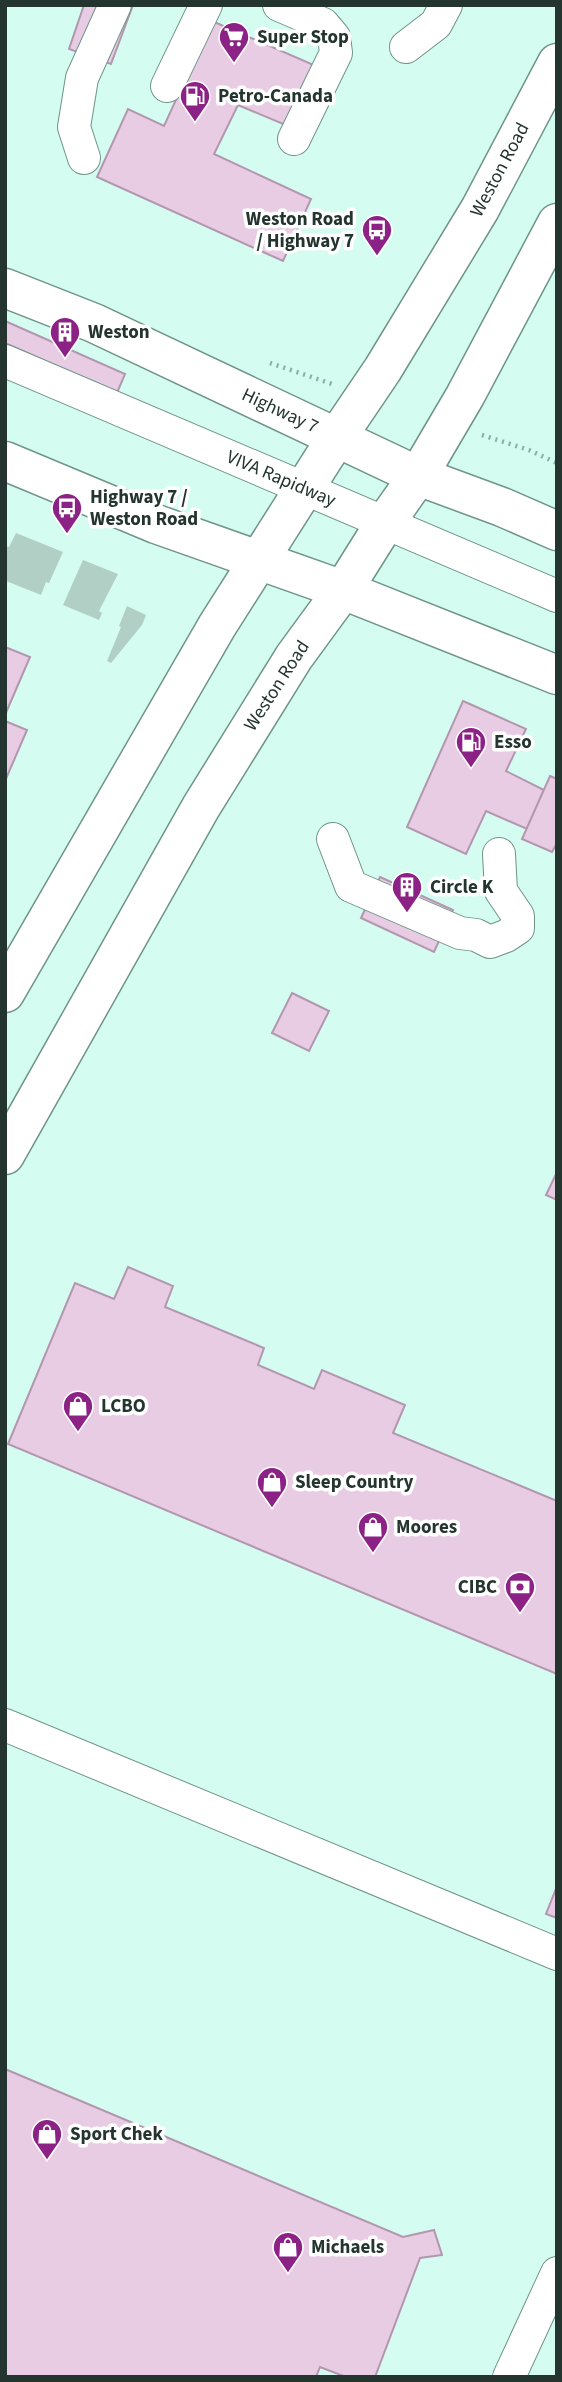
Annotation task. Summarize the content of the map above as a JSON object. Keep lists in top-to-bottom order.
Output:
{
  "streets": {
    "main road": ["Weston Road", "Highway 7"],
    "street": ["VIVA Rapidway"]
  },
  "crossings": [
    ["Weston Road", "Highway 7"],
    ["Weston Road", "VIVA Rapidway"]
  ],
  "places": {
    "supermarket": ["Super Stop"],
    "fuel station": ["Petro-Canada", "Esso"],
    "bus stop": ["Weston Road / Highway 7", "Highway 7 / Weston Road"],
    "building": ["Weston", "Circle K"],
    "shop": [
      "LCBO",
      "Sleep Country",
      "Moores",
      "Sport Chek",
      "Michaels"
    ],
    "bank": ["CIBC"]
  }
}
